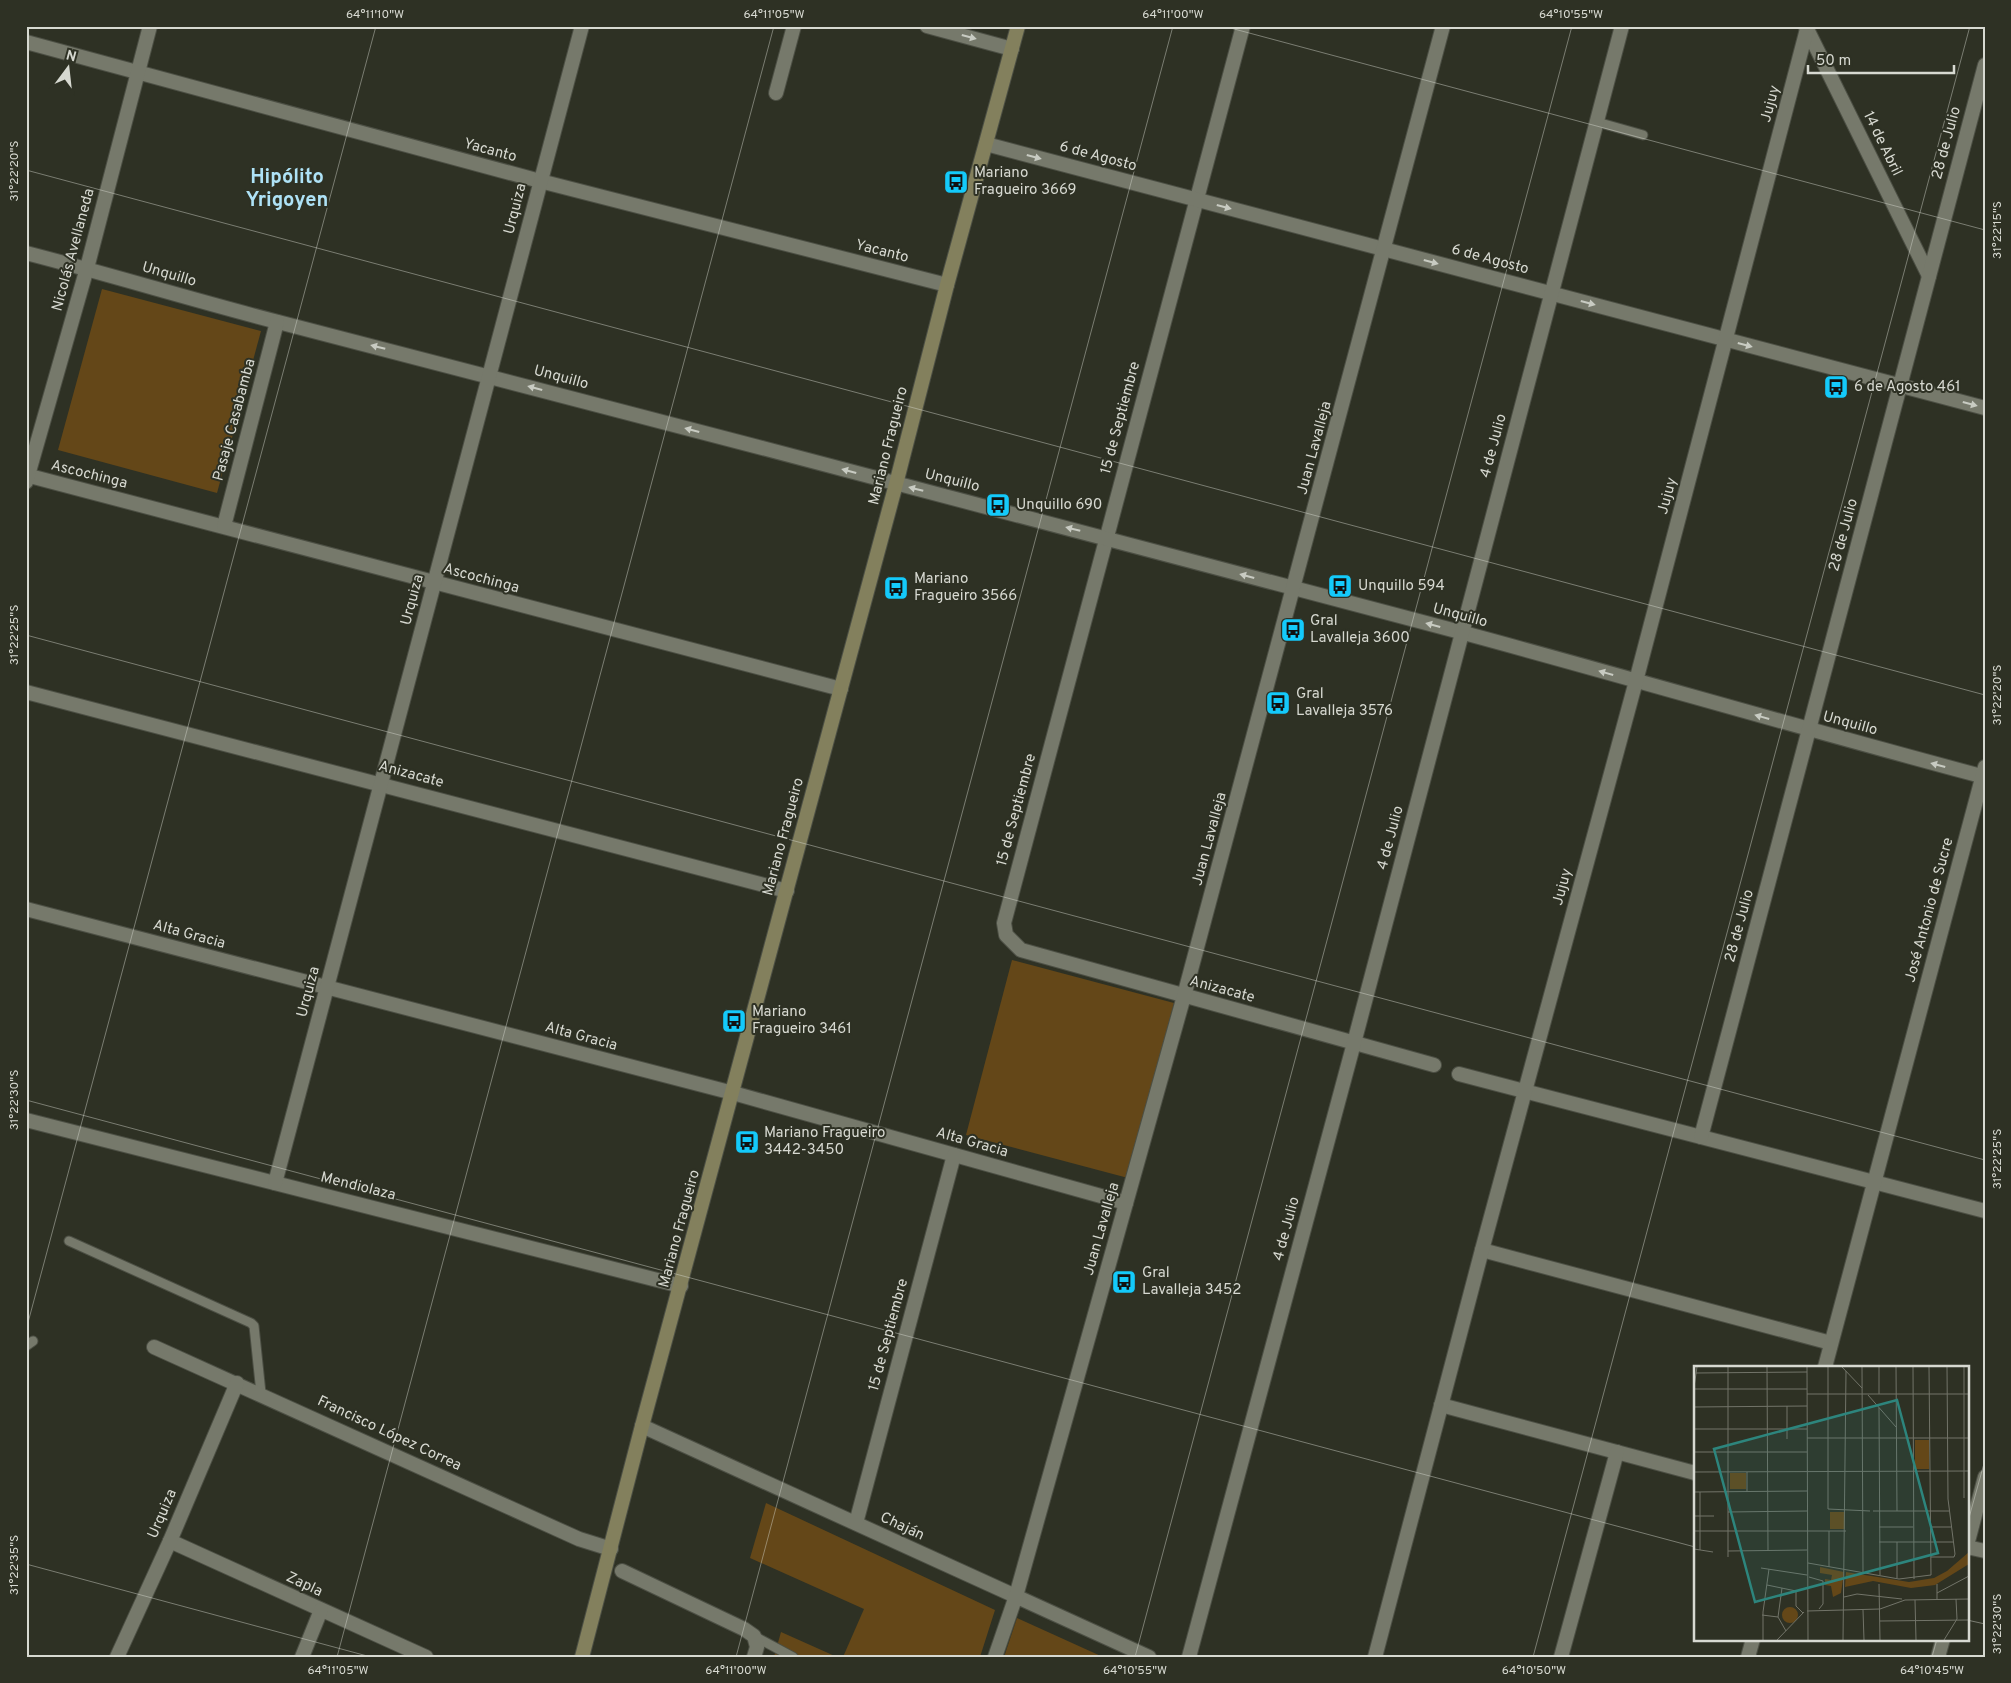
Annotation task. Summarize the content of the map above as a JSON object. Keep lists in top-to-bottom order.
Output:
{
  "streets": {
    "main road": ["Mariano Fragueiro"],
    "street": [
      "Jujuy",
      "28 de Julio",
      "14 de Abril",
      "Yacanto",
      "6 de Agosto",
      "Urquiza",
      "Nicolás Avellaneda",
      "Unquillo",
      "15 de Septiembre",
      "Pasaje Casabamba",
      "4 de Julio",
      "Juan Lavalleja",
      "Ascochinga",
      "Anizacate",
      "José Antonio de Sucre",
      "Alta Gracia",
      "Mendiolaza",
      "Francisco López Correa",
      "Chaján",
      "Zapla"
    ]
  },
  "crossings": [
    ["Jujuy", "14 de Abril"],
    ["Jujuy", "6 de Agosto"],
    ["Jujuy", "Unquillo"],
    ["28 de Julio", "14 de Abril"],
    ["28 de Julio", "6 de Agosto"],
    ["28 de Julio", "Unquillo"],
    ["Yacanto", "Urquiza"],
    ["Yacanto", "Nicolás Avellaneda"],
    ["Yacanto", "Mariano Fragueiro"],
    ["6 de Agosto", "15 de Septiembre"],
    ["6 de Agosto", "Mariano Fragueiro"],
    ["6 de Agosto", "4 de Julio"],
    ["6 de Agosto", "Juan Lavalleja"],
    ["Urquiza", "Unquillo"],
    ["Urquiza", "Ascochinga"],
    ["Urquiza", "Anizacate"],
    ["Urquiza", "Alta Gracia"],
    ["Urquiza", "Mendiolaza"],
    ["Urquiza", "Francisco López Correa"],
    ["Urquiza", "Zapla"],
    ["Nicolás Avellaneda", "Unquillo"],
    ["Nicolás Avellaneda", "Ascochinga"],
    ["Unquillo", "15 de Septiembre"],
    ["Unquillo", "Pasaje Casabamba"],
    ["Unquillo", "Mariano Fragueiro"],
    ["Unquillo", "4 de Julio"],
    ["Unquillo", "Juan Lavalleja"],
    ["Unquillo", "José Antonio de Sucre"],
    ["15 de Septiembre", "Anizacate"],
    ["15 de Septiembre", "Alta Gracia"],
    ["15 de Septiembre", "Chaján"],
    ["Pasaje Casabamba", "Ascochinga"],
    ["Mariano Fragueiro", "Ascochinga"],
    ["Mariano Fragueiro", "Anizacate"],
    ["Mariano Fragueiro", "Alta Gracia"],
    ["Mariano Fragueiro", "Mendiolaza"],
    ["Mariano Fragueiro", "Francisco López Correa"],
    ["Mariano Fragueiro", "Chaján"],
    ["4 de Julio", "Anizacate"],
    ["Juan Lavalleja", "Anizacate"],
    ["Juan Lavalleja", "Alta Gracia"],
    ["Juan Lavalleja", "Chaján"]
  ],
  "one_way": ["6 de Agosto", "Unquillo"],
  "districts": ["Hipólito Yrigoyen"],
  "places": {
    "bus stop": [
      "Mariano Fragueiro 3669",
      "6 de Agosto 461",
      "Unquillo 690",
      "Unquillo 594",
      "Mariano Fragueiro 3566",
      "Gral Lavalleja 3600",
      "Gral Lavalleja 3576",
      "Mariano Fragueiro 3461",
      "Mariano Fragueiro 3442-3450",
      "Gral Lavalleja 3452"
    ]
  },
  "scale_bar": "50 m",
  "north": "top",
  "coordinates": [
    "64°11'10\"W",
    "64°11'05\"W",
    "64°11'00\"W",
    "64°10'55\"W",
    "31°22'20\"S",
    "31°22'15\"S",
    "31°22'25\"S",
    "31°22'30\"S",
    "31°22'35\"S",
    "64°10'50\"W",
    "64°10'45\"W"
  ]
}
